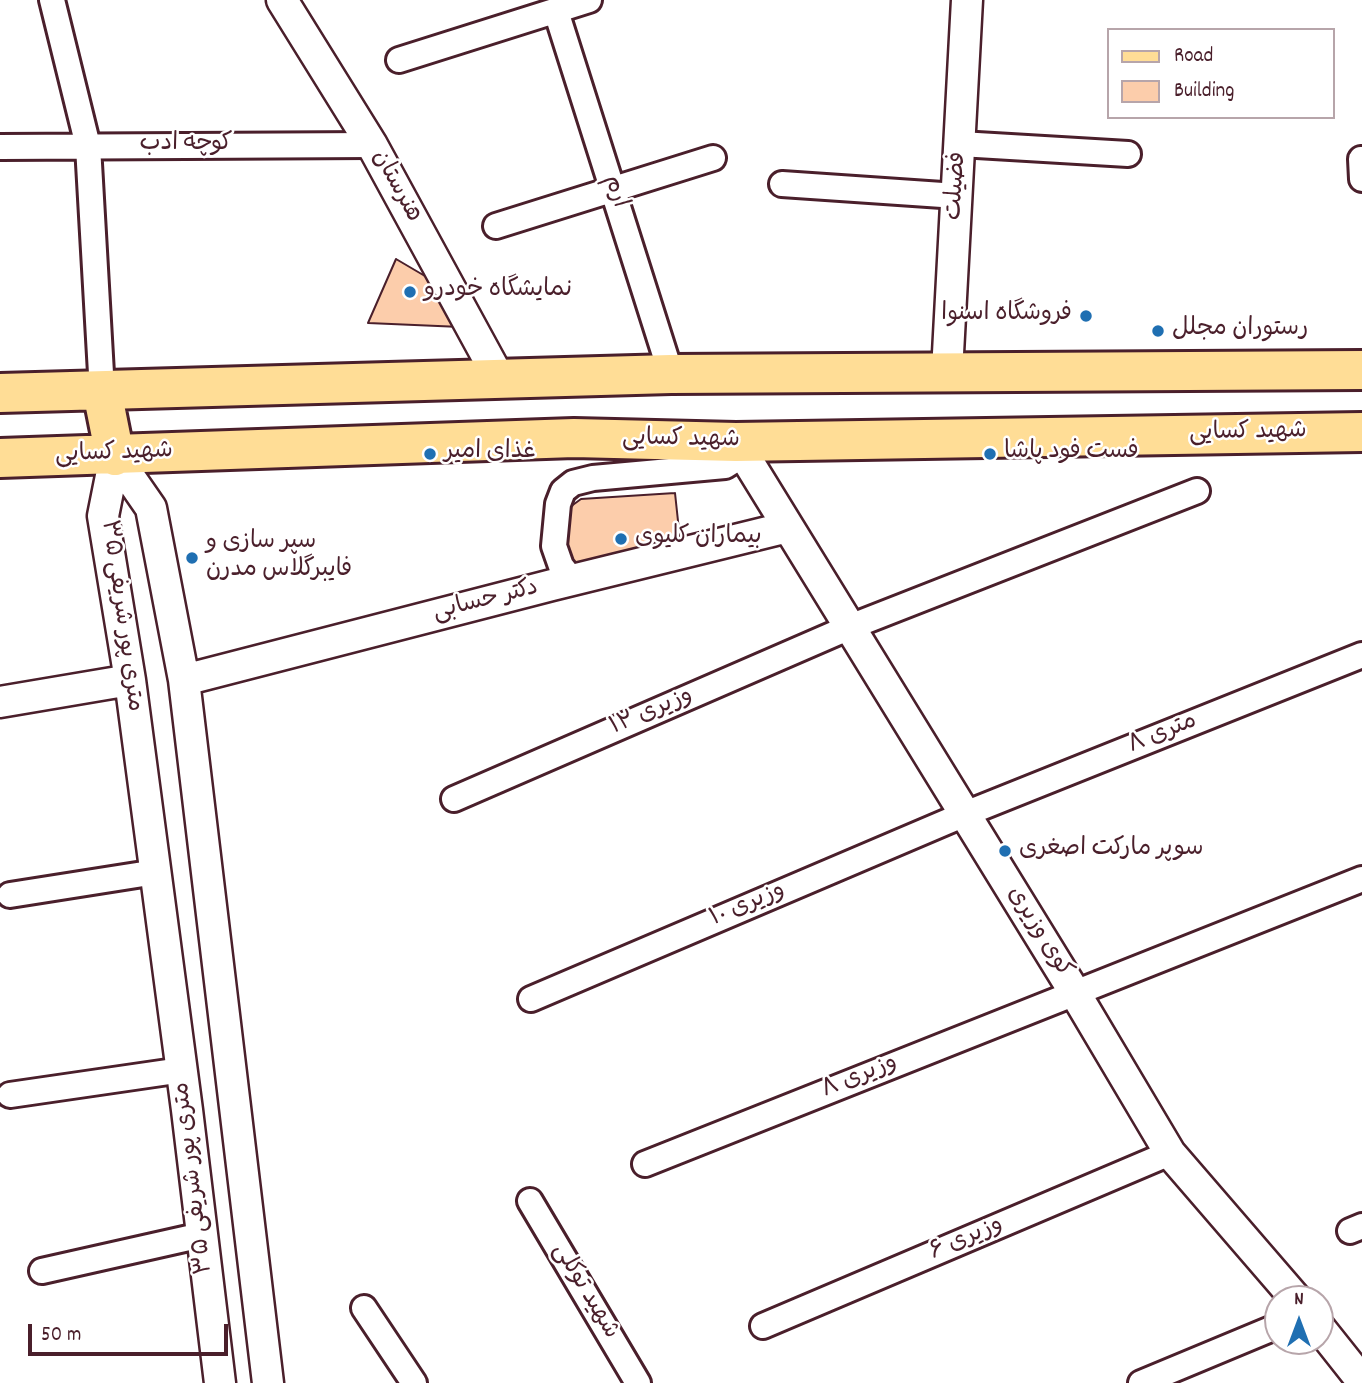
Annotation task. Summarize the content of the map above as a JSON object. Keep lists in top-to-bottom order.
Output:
{
  "streets": {
    "main road": ["شهید کسایی"],
    "street": [
      "کوچه ادب",
      "فضیلت",
      "هنرستان",
      "ارم",
      "دکتر حسابی",
      "۳۵ متری پور شریفی",
      "وزيری ۱۲",
      "متری ۸",
      "وزیری ۱۰",
      "کوی وزیری",
      "وزیری ۸",
      "وزیری ۶",
      "شهید توکلی"
    ]
  },
  "crossings": [
    ["کوچه ادب", "هنرستان"],
    ["شهید کسایی", "۳۵ متری پور شریفی"],
    ["شهید کسایی", "کوی وزیری"],
    ["دکتر حسابی", "۳۵ متری پور شریفی"],
    ["دکتر حسابی", "کوی وزیری"],
    ["وزيری ۱۲", "کوی وزیری"],
    ["متری ۸", "وزیری ۱۰"],
    ["متری ۸", "کوی وزیری"],
    ["وزیری ۱۰", "کوی وزیری"],
    ["کوی وزیری", "وزیری ۸"],
    ["کوی وزیری", "وزیری ۶"]
  ],
  "places": [
    "نمایشگاه خودرو",
    "فروشگاه اسنوا",
    "رستوران مجلل",
    "غذای امیر",
    "فست فود پاشا",
    "بیماران کلیوی",
    "سپر سازی و فایبرگلاس مدرن",
    "سوپر مارکت اصغری"
  ],
  "legend": ["Road", "Building"],
  "scale_bar": "50 m",
  "north": "top"
}
